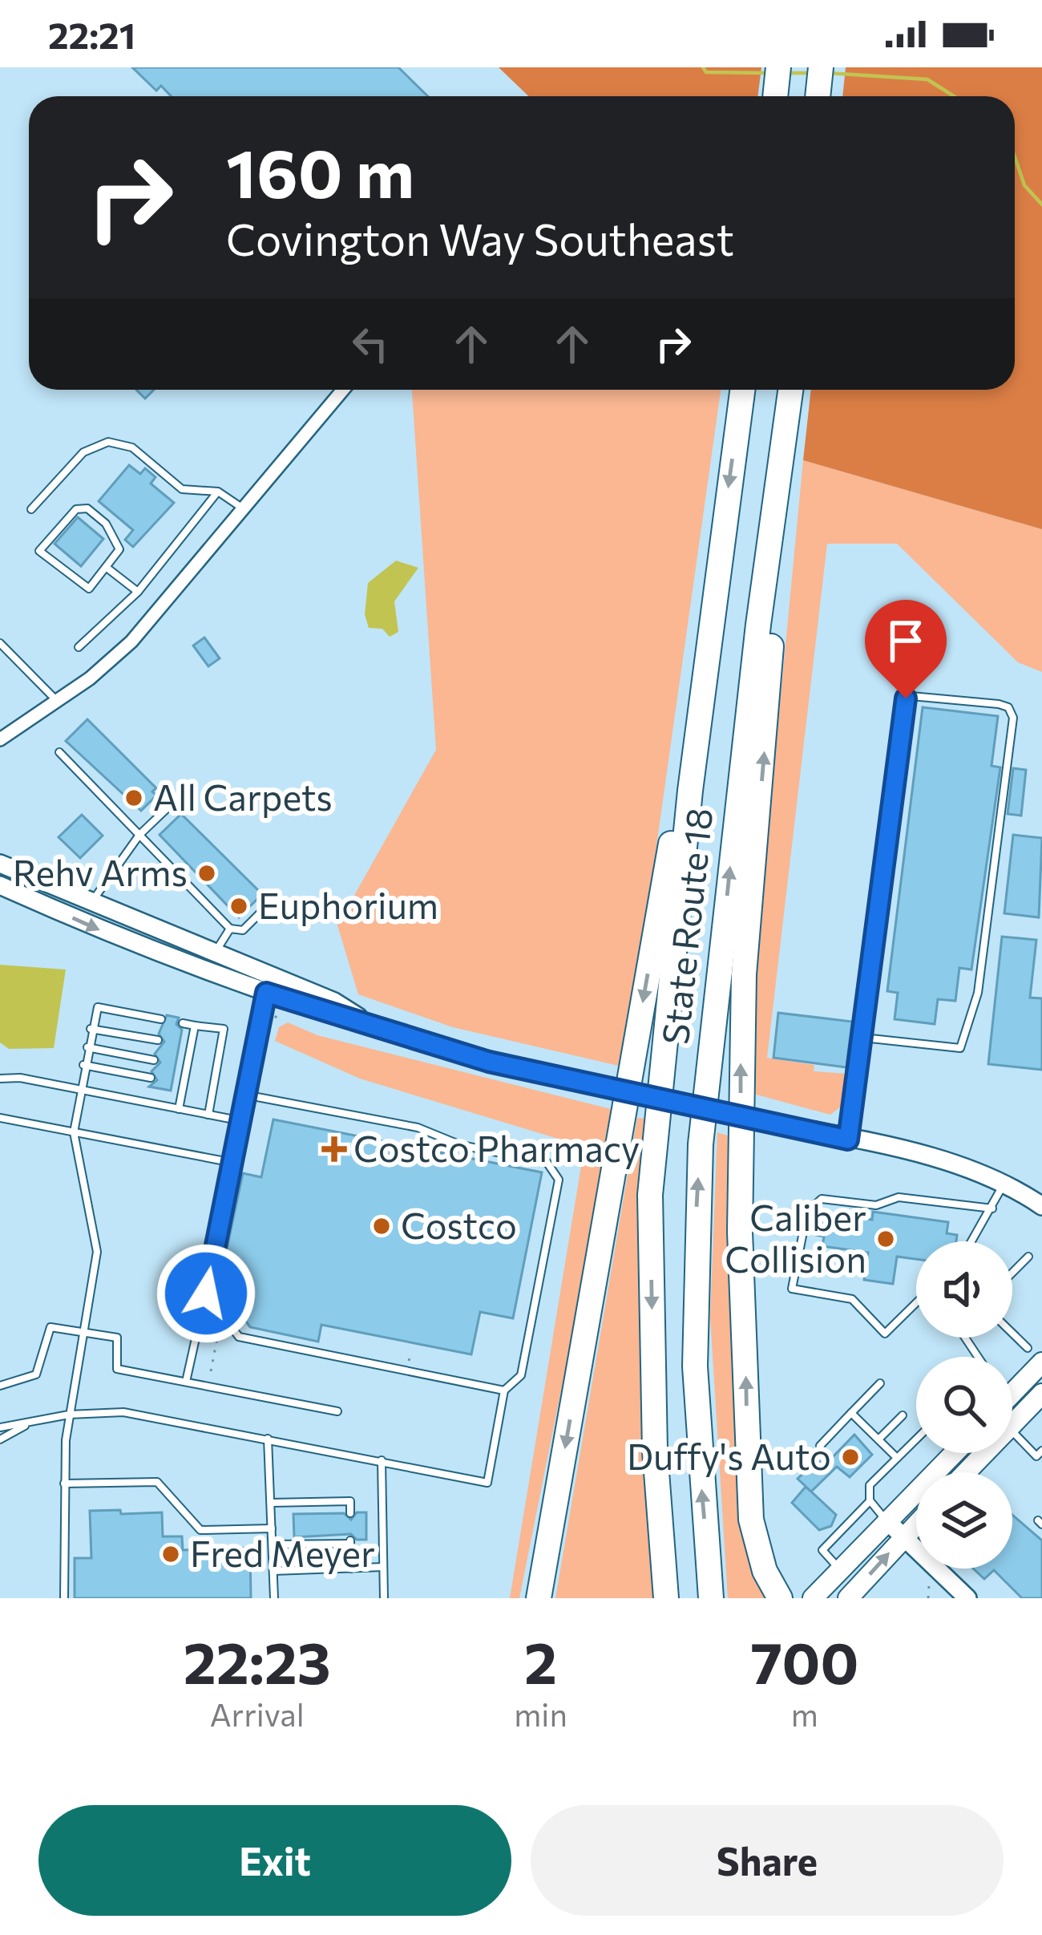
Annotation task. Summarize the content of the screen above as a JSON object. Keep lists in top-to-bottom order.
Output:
{
  "streets": {
    "highway": ["State Route 18"]
  },
  "places": {
    "other": [
      "All Carpets",
      "Rehv Arms",
      "Euphorium",
      "Costco",
      "Caliber Collision",
      "Duffy's Auto",
      "Fred Meyer"
    ],
    "health": ["Costco Pharmacy"]
  },
  "page": {
    "status": "22:21",
    "turn": ["160 m", "Covington Way Southeast"],
    "eta": [
      "22:23",
      "Arrival",
      "2",
      "min",
      "700",
      "m"
    ],
    "buttons": ["Exit", "Share"]
  }
}
